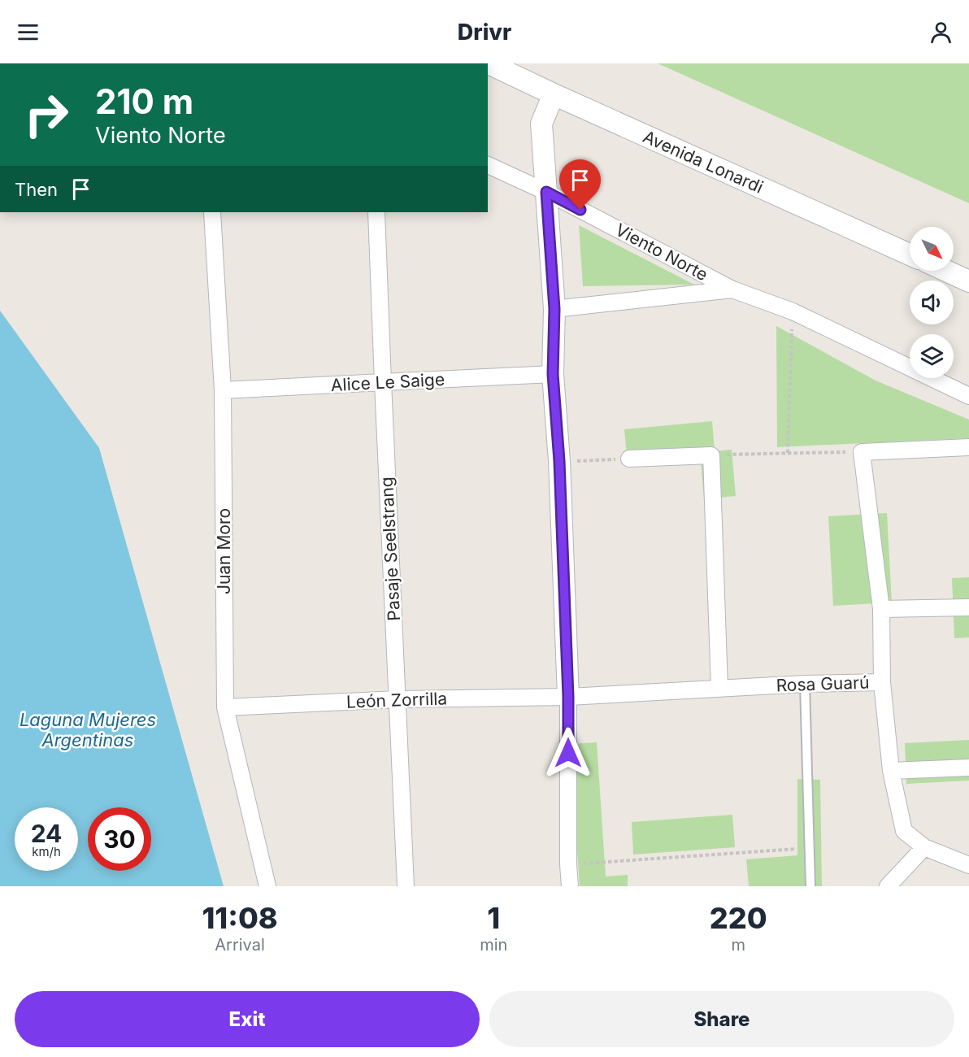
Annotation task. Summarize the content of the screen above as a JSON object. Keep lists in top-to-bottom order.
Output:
{
  "streets": {
    "street": [
      "Avenida Lonardi",
      "Viento Norte",
      "Alice Le Saige",
      "Pasaje Seelstrang",
      "Juan Moro",
      "Rosa Guarú",
      "León Zorrilla"
    ]
  },
  "crossings": [
    ["Alice Le Saige", "Pasaje Seelstrang"],
    ["Alice Le Saige", "Juan Moro"],
    ["Pasaje Seelstrang", "León Zorrilla"],
    ["Juan Moro", "León Zorrilla"],
    ["Rosa Guarú", "León Zorrilla"]
  ],
  "water": ["Laguna Mujeres Argentinas"],
  "north": "bottom right",
  "page": {
    "header": "Drivr",
    "turn": ["210 m", "Viento Norte"],
    "then": "Then",
    "speed": "24 km/h",
    "limit": "30",
    "eta": [
      "11:08",
      "Arrival",
      "1",
      "min",
      "220",
      "m"
    ],
    "buttons": ["Exit", "Share"]
  }
}
